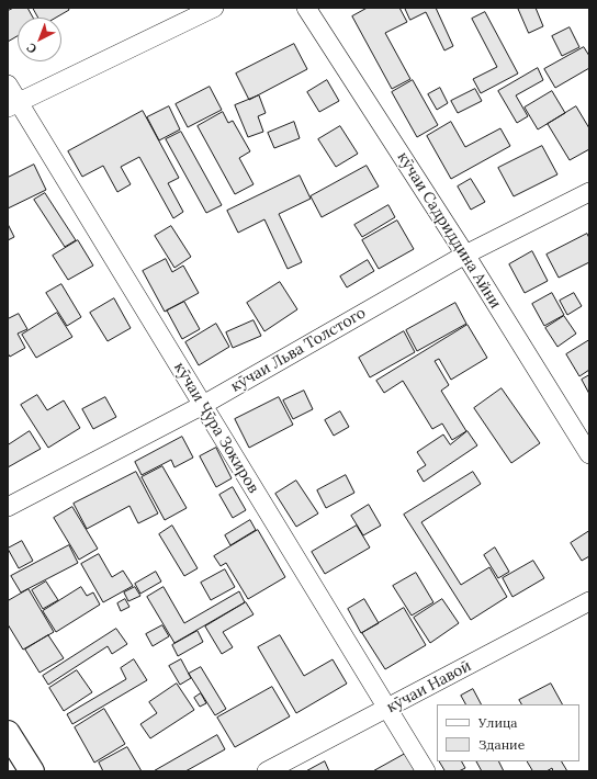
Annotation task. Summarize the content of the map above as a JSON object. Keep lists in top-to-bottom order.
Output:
{
  "streets": {
    "street": [
      "кӯчаи Садриддина Айни",
      "кӯчаи Льва Толстого",
      "кӯчаи Ҷӯра Зокиров",
      "кӯчаи Навоӣ"
    ]
  },
  "crossings": [
    ["кӯчаи Садриддина Айни", "кӯчаи Льва Толстого"],
    ["кӯчаи Льва Толстого", "кӯчаи Ҷӯра Зокиров"],
    ["кӯчаи Ҷӯра Зокиров", "кӯчаи Навоӣ"]
  ],
  "legend": ["Улица", "Здание"],
  "north": "bottom left"
}
